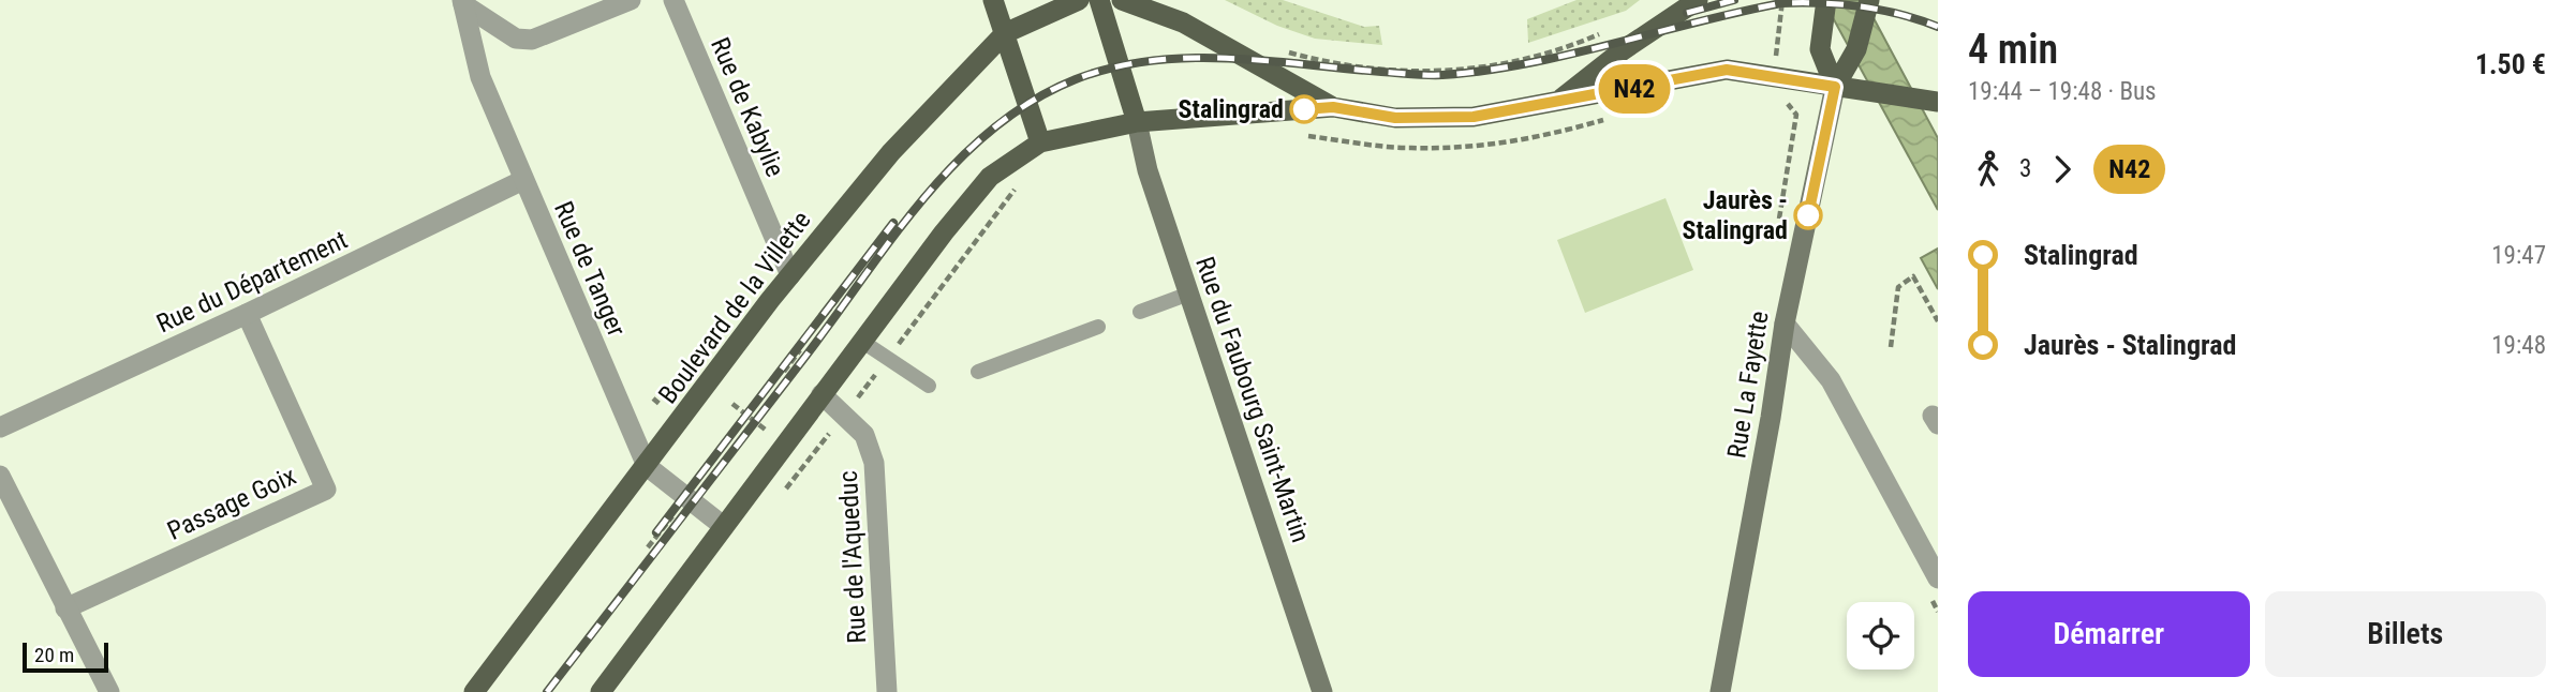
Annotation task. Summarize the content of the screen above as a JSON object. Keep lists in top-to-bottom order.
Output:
{
  "streets": {
    "main road": ["Boulevard de la Villette", "Rue La Fayette", "Rue du Faubourg Saint-Martin"],
    "street": [
      "Rue de Kabylie",
      "Rue de Tanger",
      "Rue du Département",
      "Passage Goix",
      "Rue de l'Aqueduc"
    ]
  },
  "crossings": [
    ["Rue de Kabylie", "Boulevard de la Villette"],
    ["Rue de Tanger", "Rue du Département"],
    ["Rue de Tanger", "Boulevard de la Villette"],
    ["Rue du Département", "Passage Goix"]
  ],
  "places": ["Stalingrad", "Jaurès - Stalingrad"],
  "lines": ["bus line N42"],
  "scale_bar": "20 m",
  "page": {
    "on_map": "N42",
    "heading": ["4 min", "19:44 – 19:48 · Bus", "1.50 €"],
    "legs": ["3", "N42"],
    "list": [
      {
        "name": "Stalingrad",
        "value": "19:47"
      },
      {
        "name": "Jaurès - Stalingrad",
        "value": "19:48"
      }
    ],
    "buttons": ["Démarrer", "Billets"],
    "scale": "20 m"
  }
}
